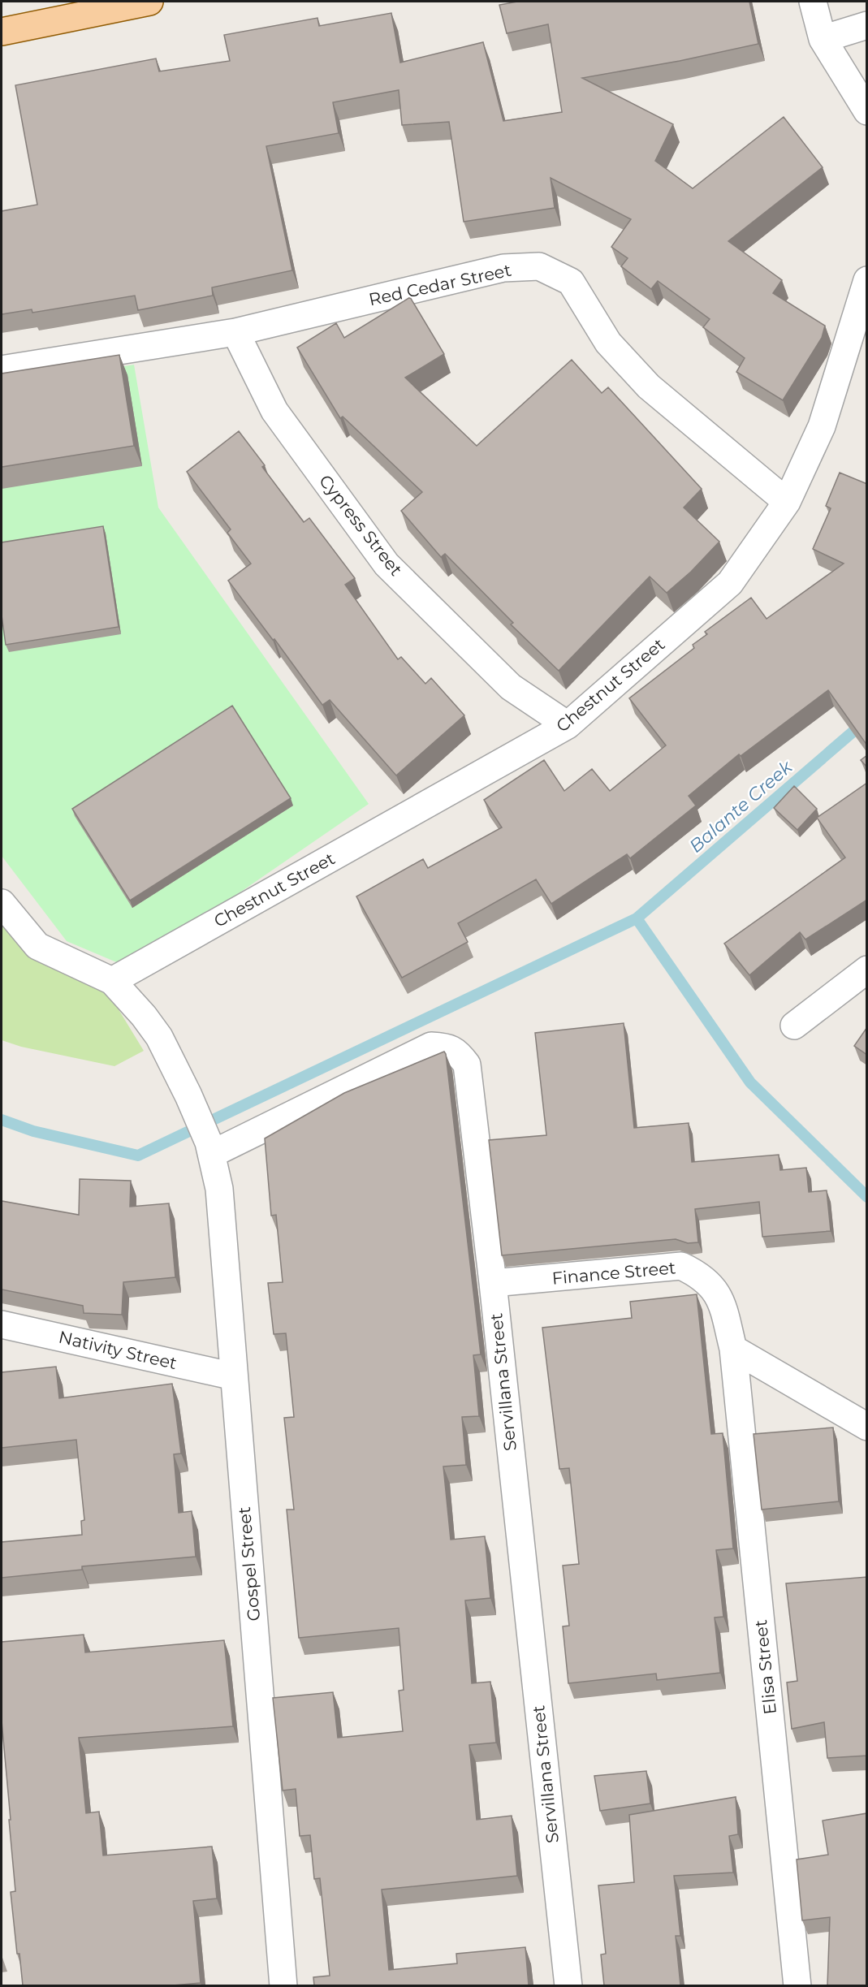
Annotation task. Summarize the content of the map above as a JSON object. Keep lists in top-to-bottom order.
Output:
{
  "streets": {
    "street": [
      "Red Cedar Street",
      "Cypress Street",
      "Chestnut Street",
      "Finance Street",
      "Nativity Street",
      "Servillana Street",
      "Gospel Street",
      "Elisa Street"
    ]
  },
  "crossings": [
    ["Red Cedar Street", "Cypress Street"],
    ["Red Cedar Street", "Chestnut Street"],
    ["Cypress Street", "Chestnut Street"],
    ["Finance Street", "Servillana Street"],
    ["Finance Street", "Elisa Street"],
    ["Nativity Street", "Gospel Street"],
    ["Servillana Street", "Gospel Street"]
  ],
  "water": ["Balante Creek"]
}
